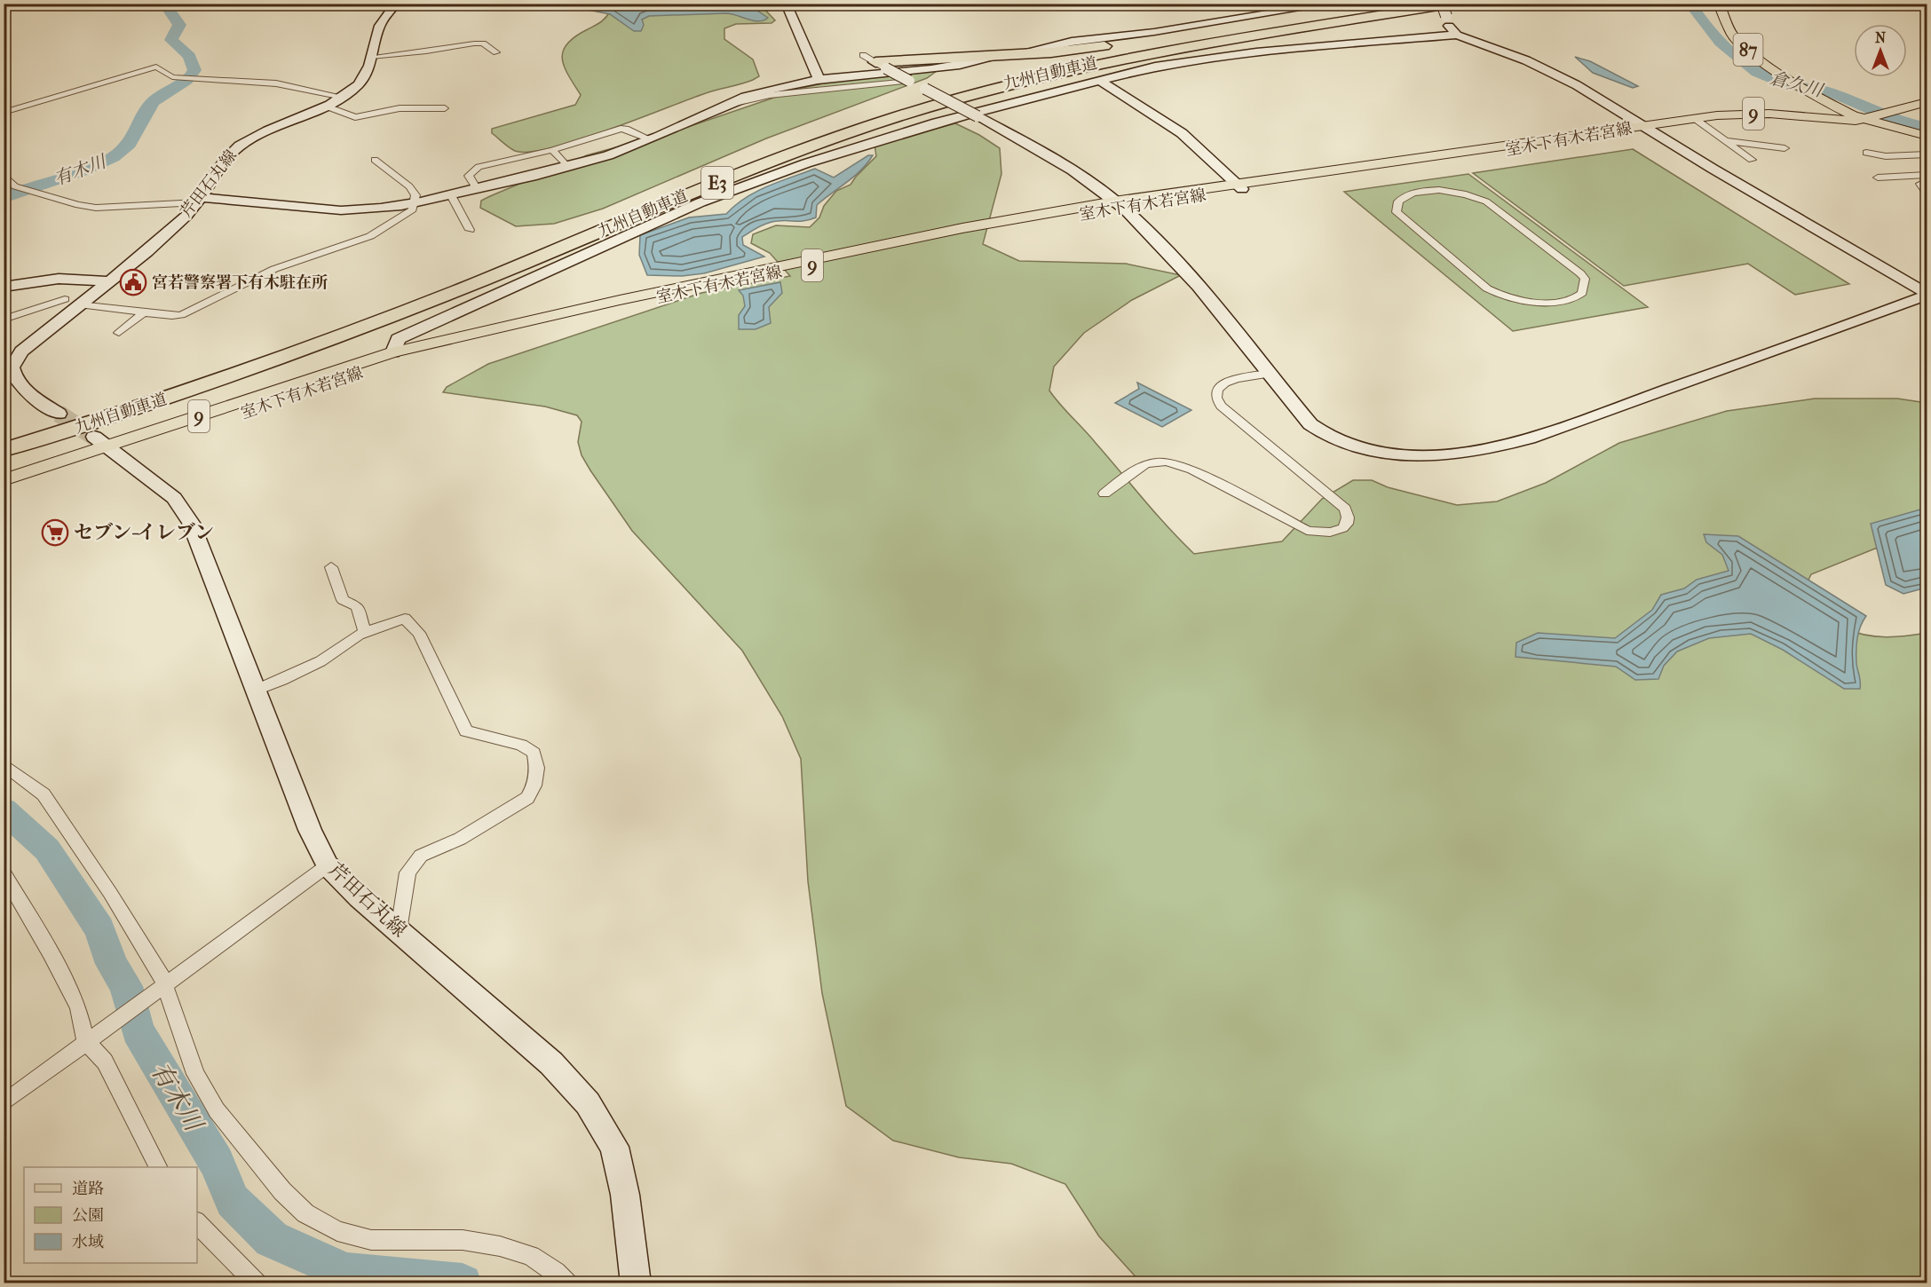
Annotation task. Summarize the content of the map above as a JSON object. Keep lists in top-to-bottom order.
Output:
{
  "streets": {
    "highway": ["九州自動車道", "E3"],
    "main road": ["87", "9", "室木下有木若宮線"],
    "street": ["芹田石丸線"]
  },
  "crossings": [
    ["87", "室木下有木若宮線"],
    ["室木下有木若宮線", "芹田石丸線"]
  ],
  "water": ["倉久川", "有木川"],
  "places": {
    "public building": ["宮若警察署下有木駐在所"],
    "supermarket": ["セブン-イレブン"]
  },
  "legend": ["道路", "公園", "水域"],
  "north": "top"
}
